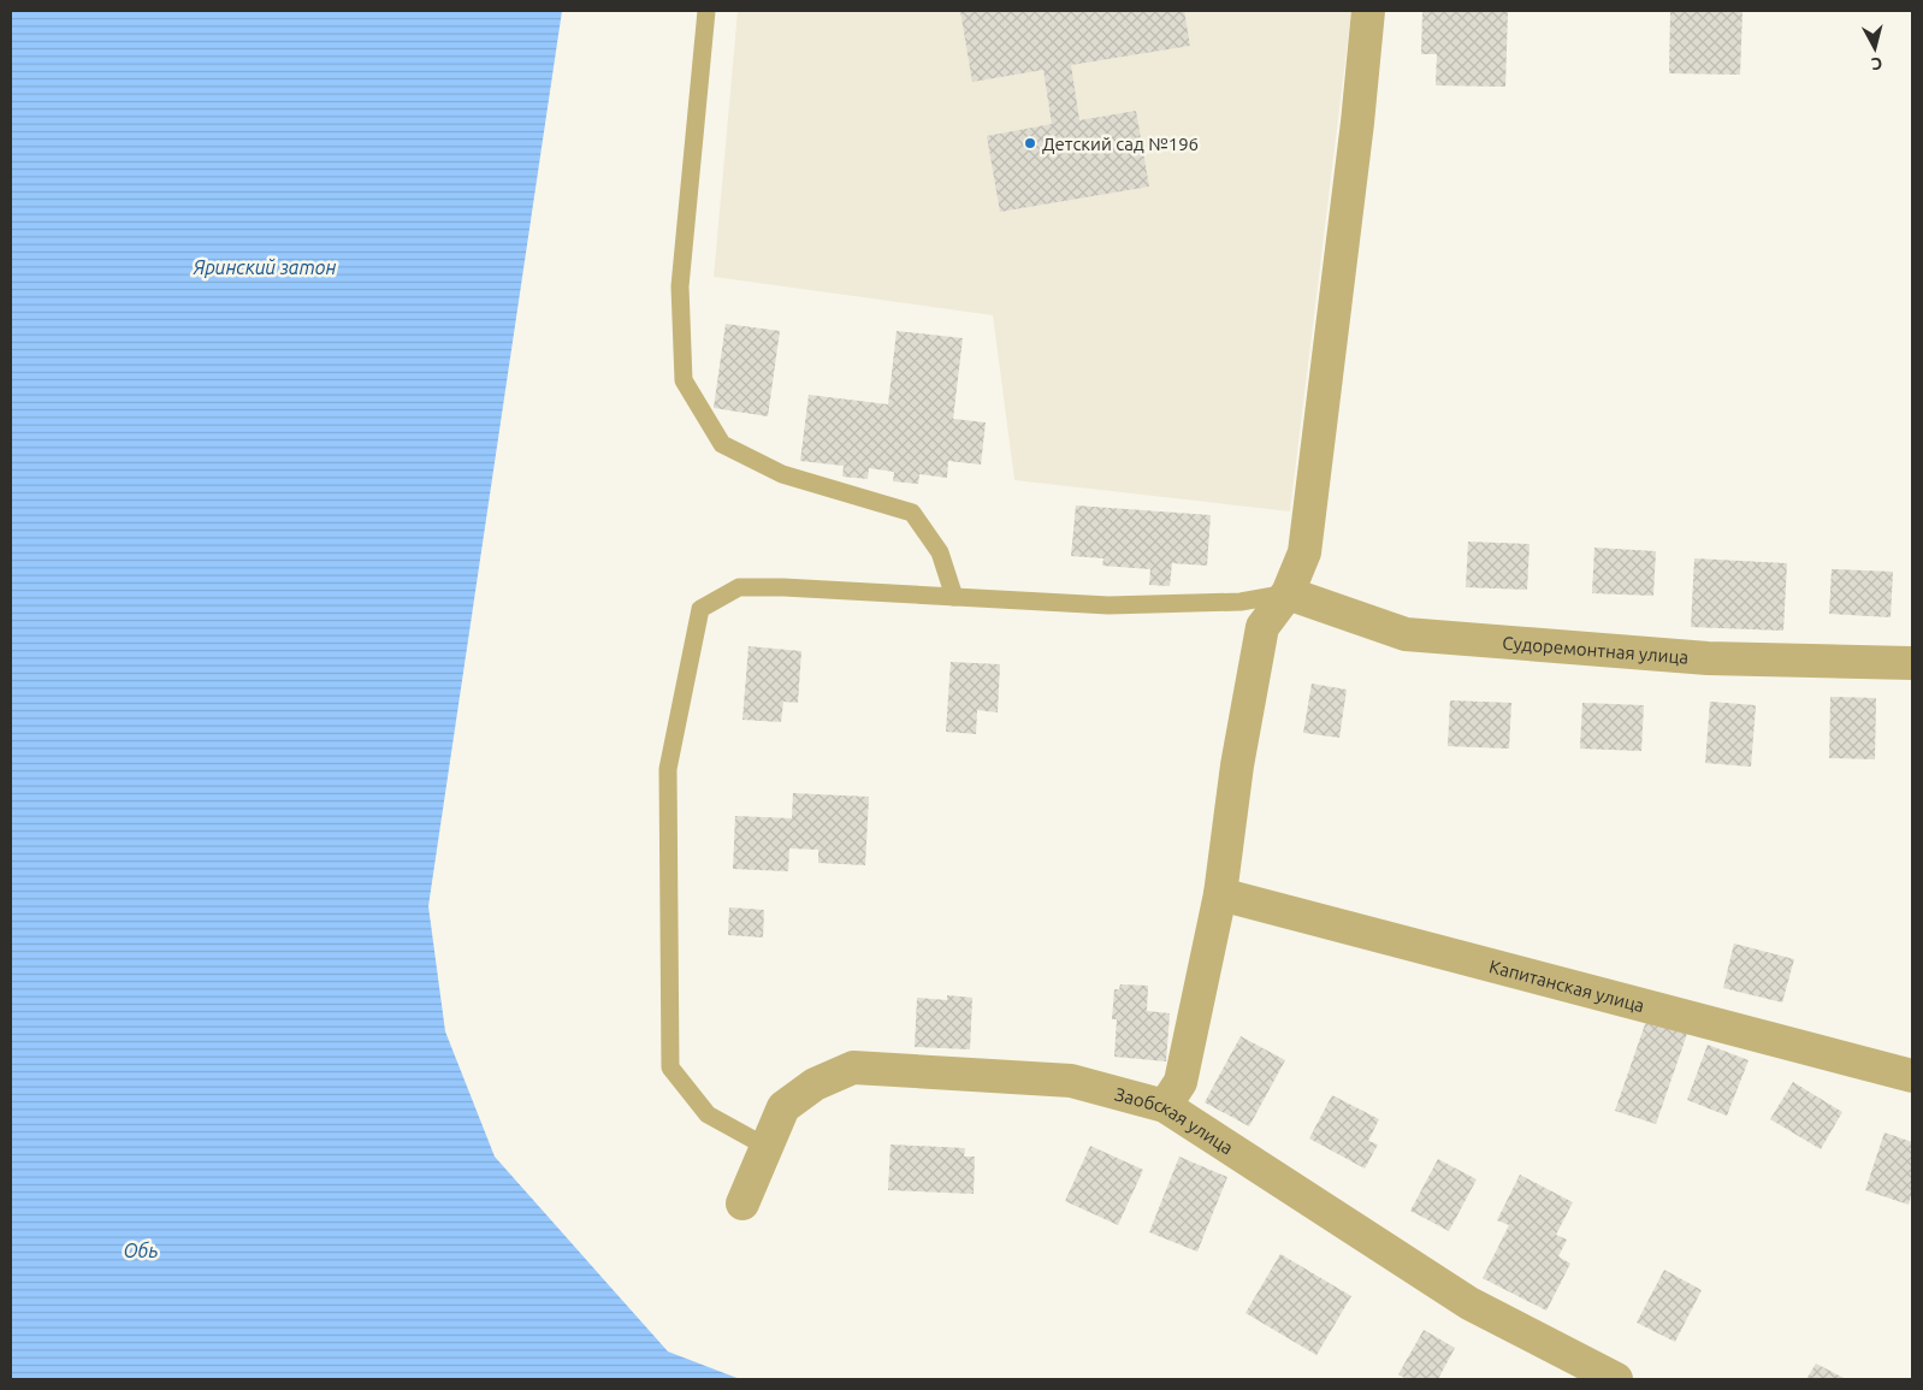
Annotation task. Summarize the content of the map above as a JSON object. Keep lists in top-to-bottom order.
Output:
{
  "streets": {
    "street": ["Судоремонтная улица", "Капитанская улица", "Заобская улица"]
  },
  "water": ["Яринский затон", "Обь"],
  "places": ["Детский сад №196"],
  "north": "bottom"
}
